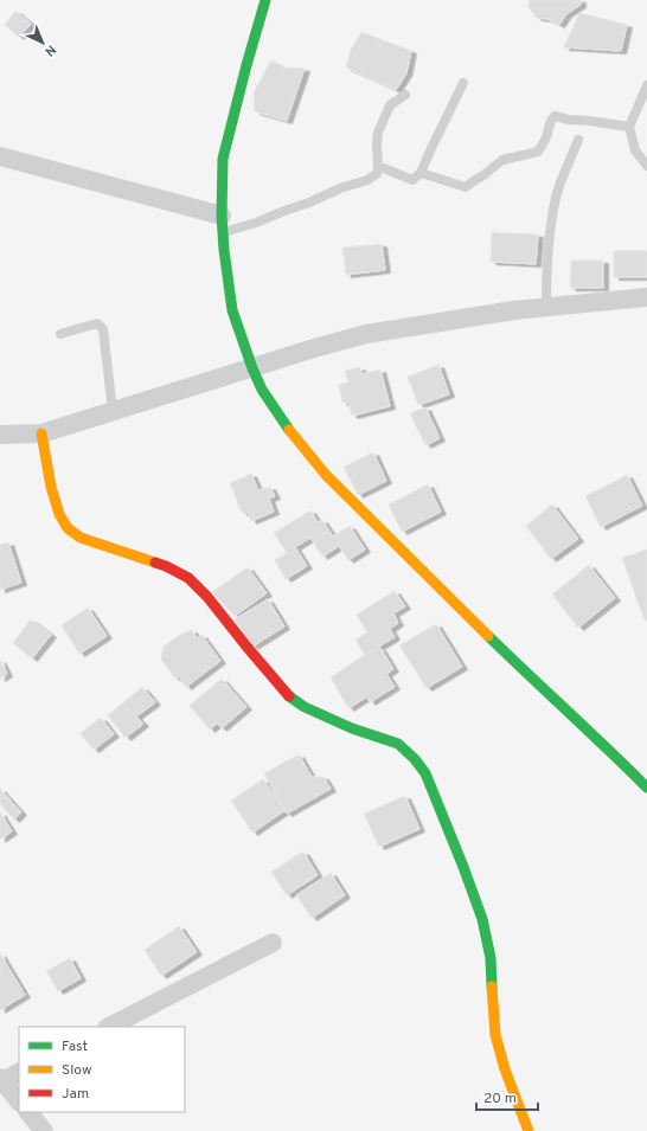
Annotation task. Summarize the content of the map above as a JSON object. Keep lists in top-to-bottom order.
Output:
{
  "legend": ["Fast", "Slow", "Jam"],
  "scale_bar": "20 m",
  "north": "bottom right"
}
